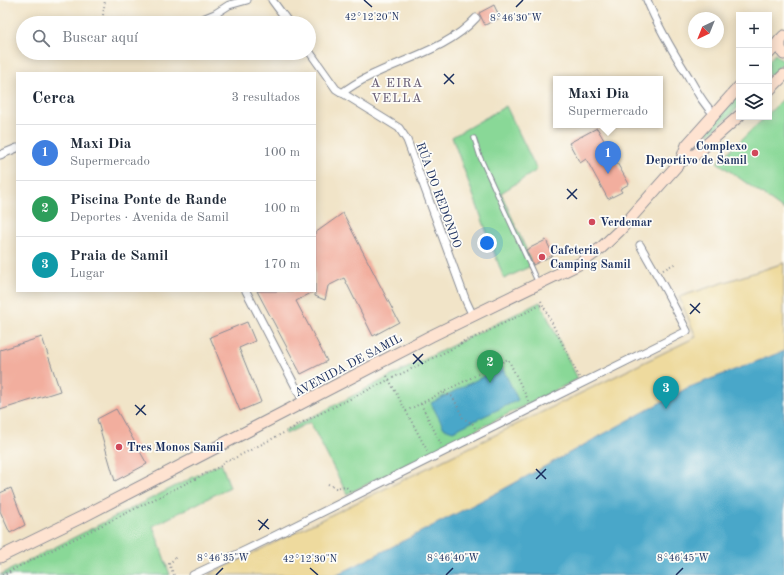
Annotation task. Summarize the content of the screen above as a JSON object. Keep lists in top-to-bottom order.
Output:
{
  "streets": {
    "main road": ["AVENIDA DE SAMIL"],
    "street": ["RÚA DO REDONDO"]
  },
  "crossings": [
    ["RÚA DO REDONDO", "AVENIDA DE SAMIL"]
  ],
  "districts": ["A EIRA VELLA"],
  "places": [
    "Complexo Deportivo de Samil",
    "Verdemar",
    "Cafeteria Camping Samil",
    "Tres Monos Samil"
  ],
  "north": "bottom left",
  "page": {
    "map_buttons": ["+", "−"],
    "search": "Buscar aquí",
    "heading": ["Cerca", "3 resultados"],
    "popup": ["Maxi Dia", "Supermercado"],
    "list": [
      {
        "mark": "1",
        "name": "Maxi Dia",
        "note": "Supermercado",
        "value": "100 m"
      },
      {
        "mark": "2",
        "name": "Piscina Ponte de Rande",
        "note": "Deportes · Avenida de Samil",
        "value": "100 m"
      },
      {
        "mark": "3",
        "name": "Praia de Samil",
        "note": "Lugar",
        "value": "170 m"
      }
    ],
    "pins": ["1", "2", "3"]
  },
  "coordinates": [
    "42°12'20\"N",
    "8°46'30\"W",
    "8°46'35\"W",
    "8°46'40\"W",
    "8°46'45\"W",
    "42°12'30\"N"
  ]
}
